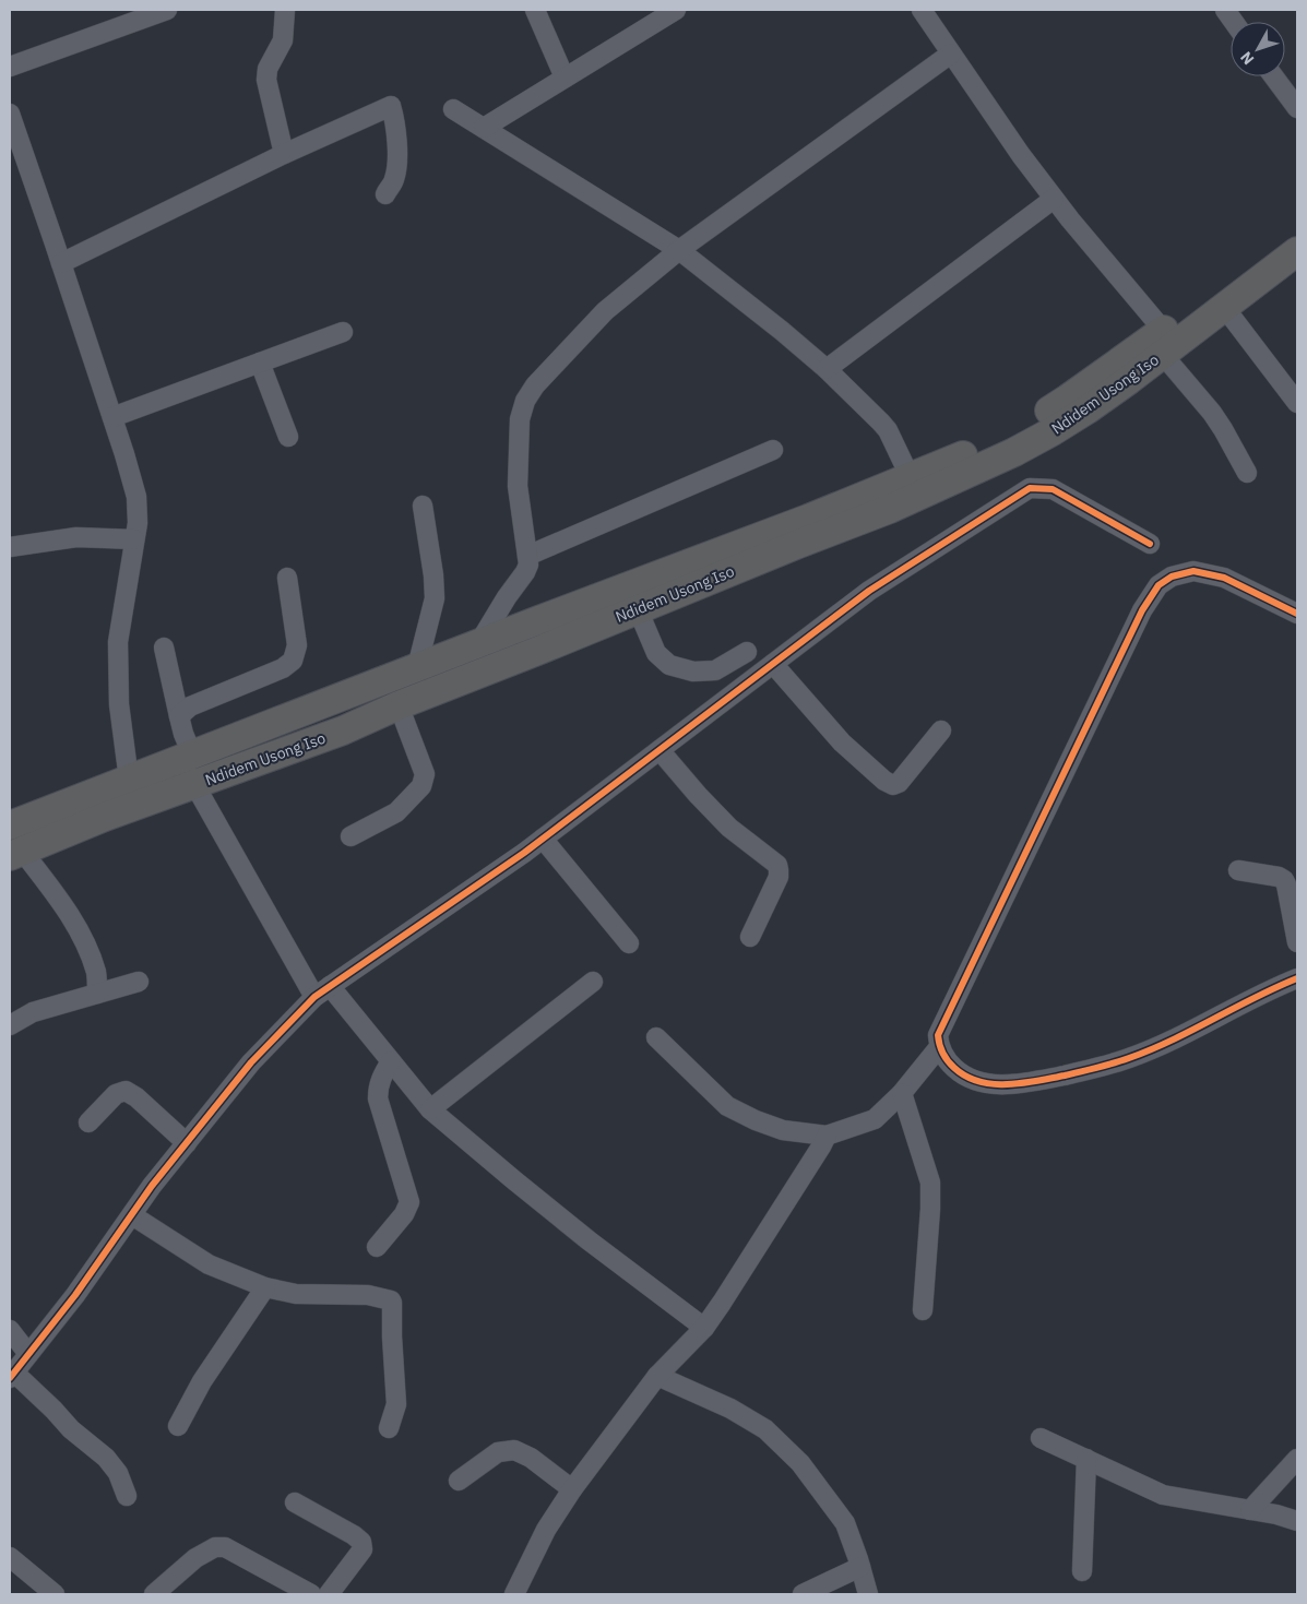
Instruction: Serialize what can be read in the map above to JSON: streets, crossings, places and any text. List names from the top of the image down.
{
  "streets": {
    "highway": ["Ndidem Usong Iso"]
  },
  "north": "bottom left"
}
